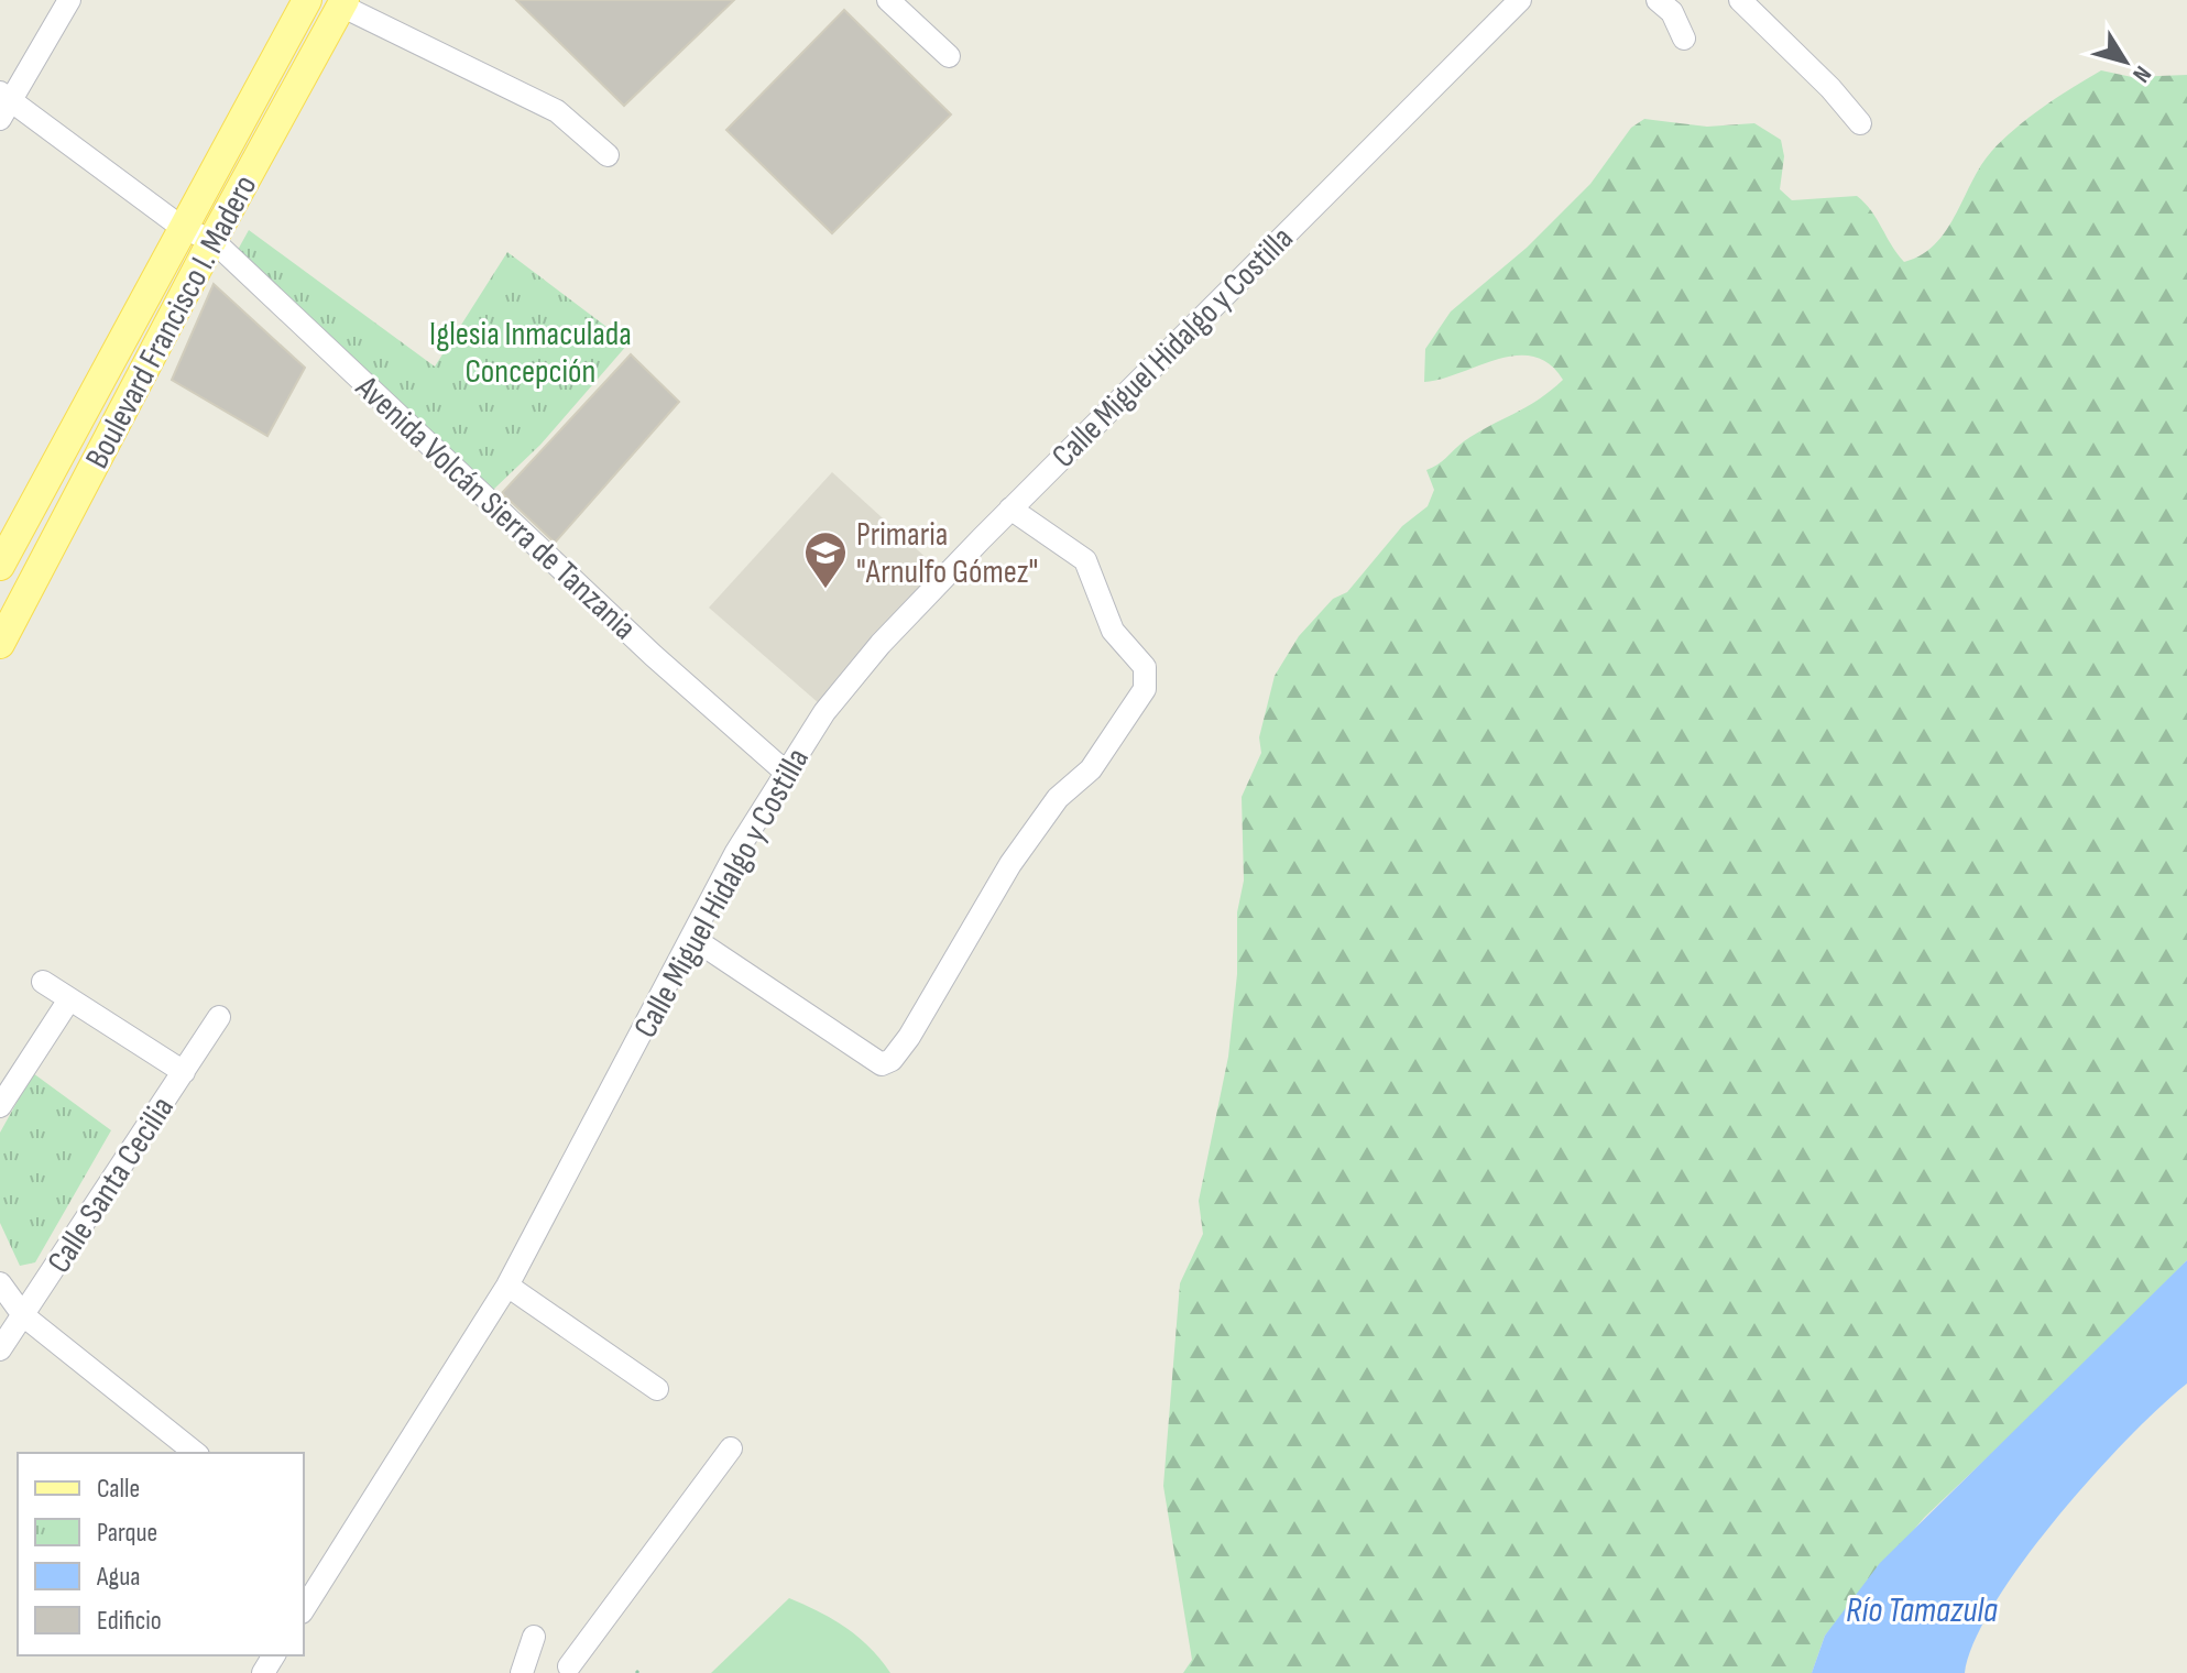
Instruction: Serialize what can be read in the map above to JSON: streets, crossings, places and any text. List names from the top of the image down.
{
  "streets": {
    "main road": ["Boulevard Francisco I. Madero"],
    "street": ["Calle Miguel Hidalgo y Costilla", "Avenida Volcán Sierra de Tanzania", "Calle Santa Cecilia"]
  },
  "crossings": [
    ["Boulevard Francisco I. Madero", "Avenida Volcán Sierra de Tanzania"],
    ["Calle Miguel Hidalgo y Costilla", "Avenida Volcán Sierra de Tanzania"]
  ],
  "water": ["Río Tamazula"],
  "parks": ["Iglesia Inmaculada Concepción"],
  "places": {
    "school or university": ["Primaria \"Arnulfo Gómez\""]
  },
  "legend": [
    "Calle",
    "Parque",
    "Agua",
    "Edificio"
  ],
  "north": "bottom right"
}
